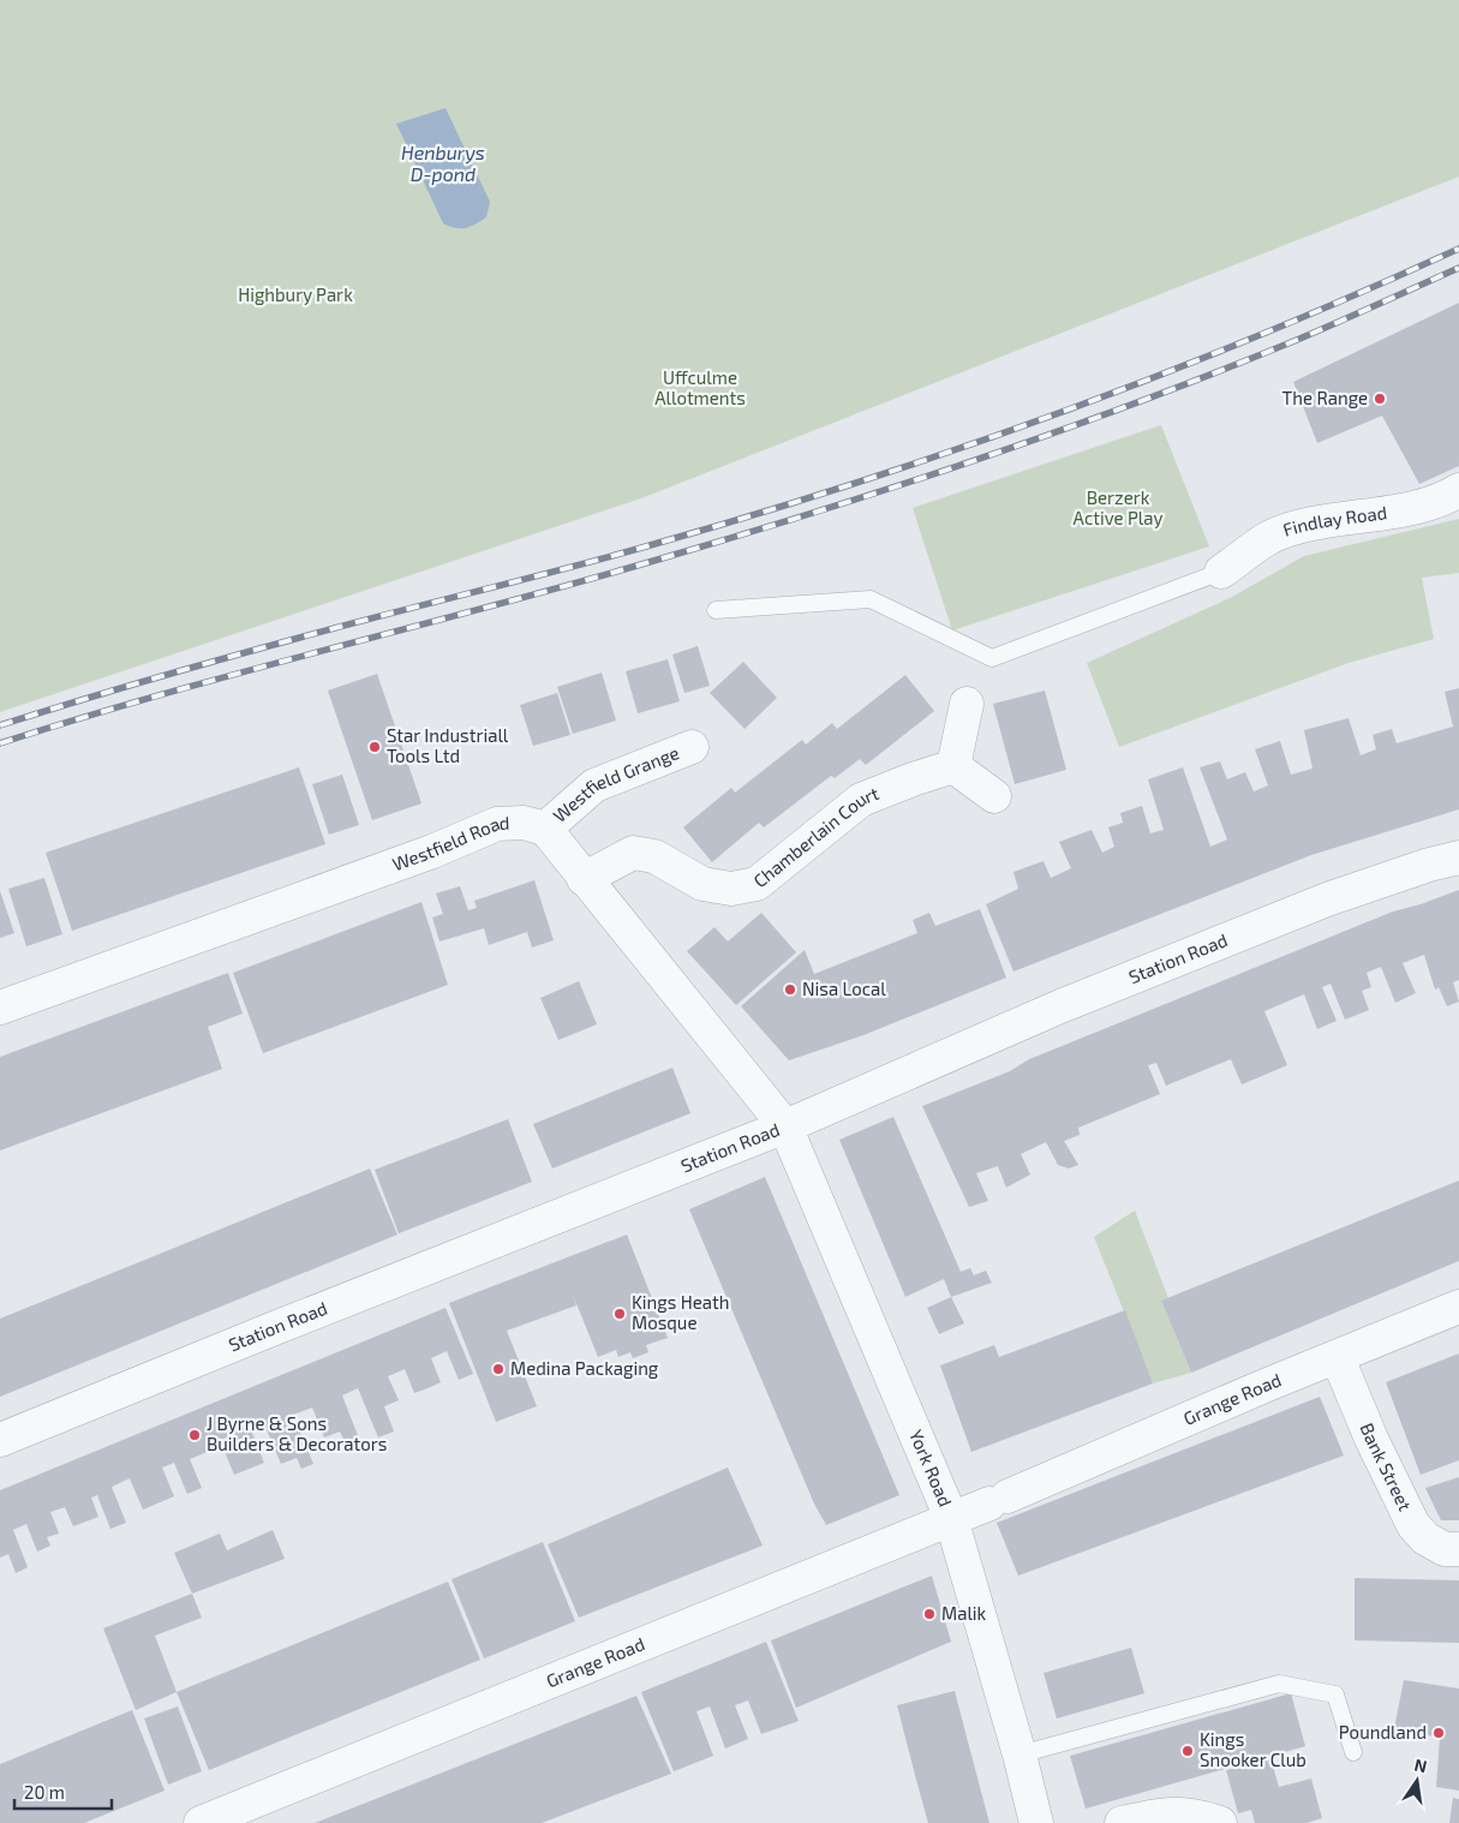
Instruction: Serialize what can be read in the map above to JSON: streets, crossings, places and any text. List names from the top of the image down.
{
  "streets": {
    "street": [
      "Findlay Road",
      "Westfield Grange",
      "Chamberlain Court",
      "Westfield Road",
      "Station Road",
      "Grange Road",
      "Bank Street",
      "York Road"
    ]
  },
  "crossings": [
    ["Westfield Grange", "Westfield Road"],
    ["Station Road", "York Road"],
    ["Grange Road", "Bank Street"],
    ["Grange Road", "York Road"]
  ],
  "water": ["Henburys D-pond"],
  "parks": ["Highbury Park", "Uffculme Allotments", "Berzerk Active Play"],
  "places": [
    "The Range",
    "Star Industriall Tools Ltd",
    "Nisa Local",
    "Kings Heath Mosque",
    "Medina Packaging",
    "J Byrne & Sons Builders & Decorators",
    "Malik",
    "Poundland",
    "Kings Snooker Club"
  ],
  "scale_bar": "20 m",
  "north": "top"
}
